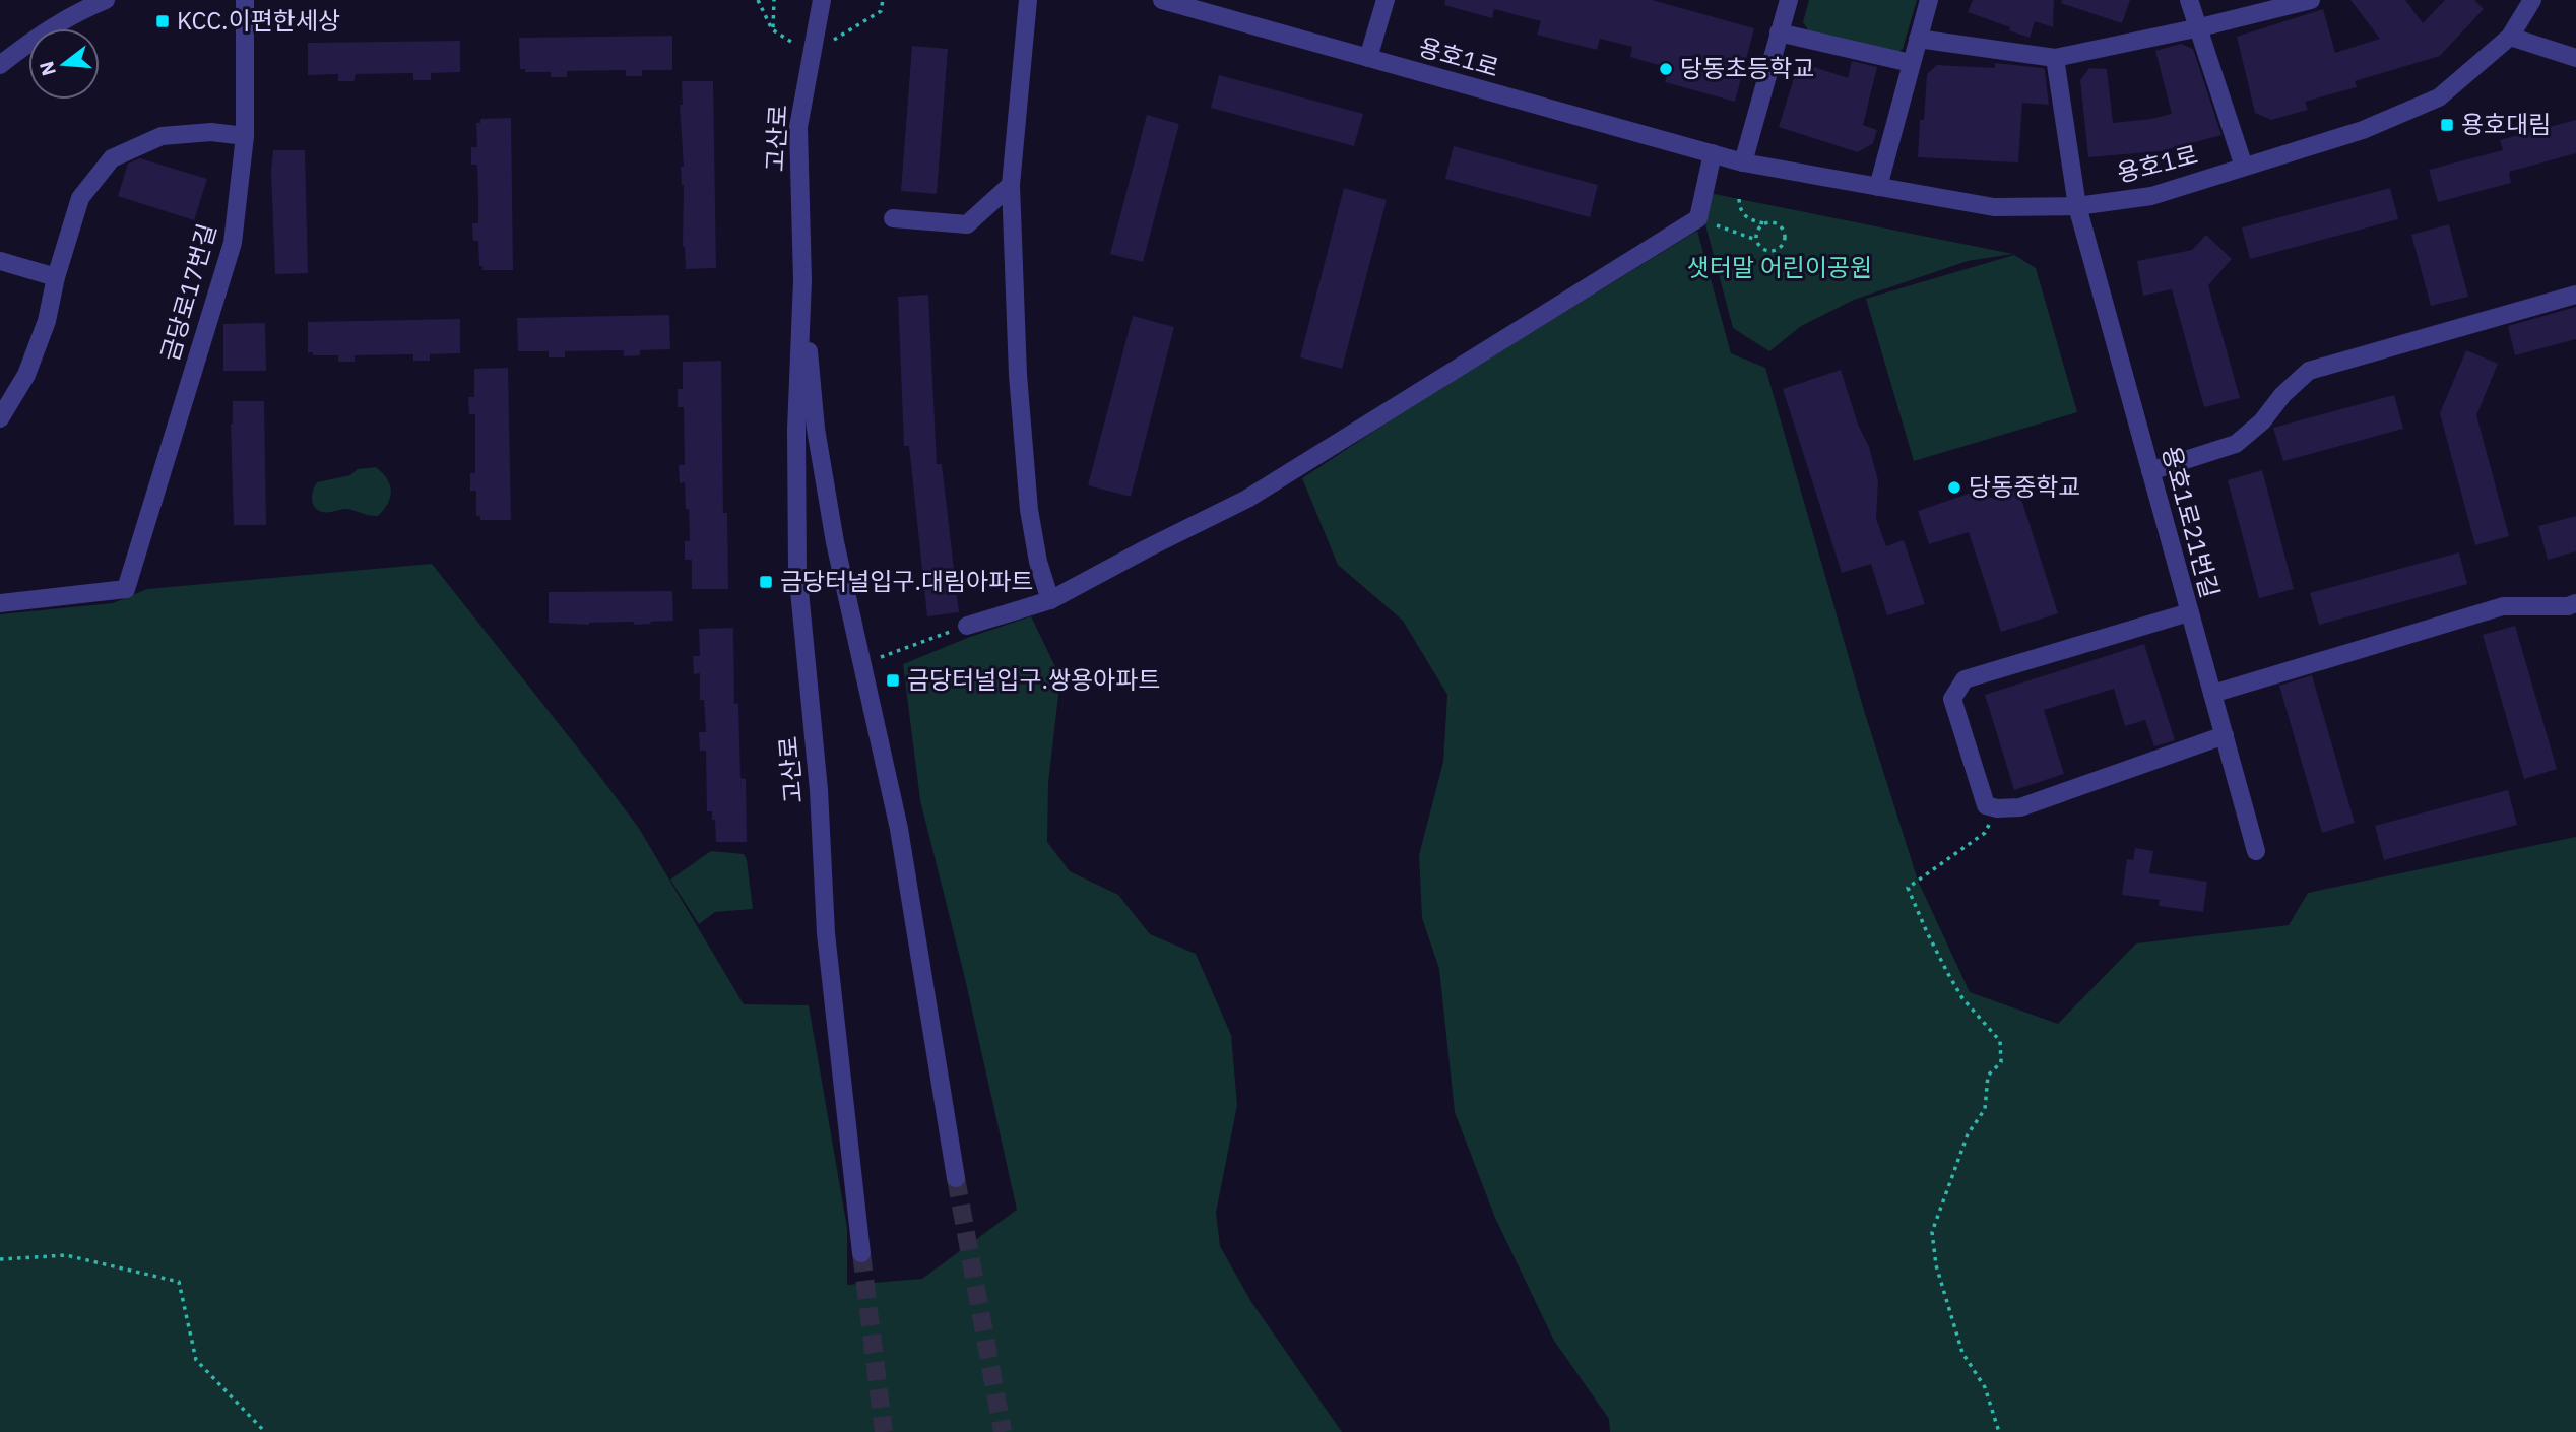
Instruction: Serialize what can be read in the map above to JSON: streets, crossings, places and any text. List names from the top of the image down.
{
  "streets": {
    "street": [
      "용호1로",
      "고산로",
      "금당로17번길",
      "용호1로21번길"
    ]
  },
  "crossings": [
    ["용호1로", "용호1로21번길"]
  ],
  "parks": ["샛터말 어린이공원"],
  "places": {
    "transit": [
      "KCC.이편한세상",
      "용호대림",
      "금당터널입구.대림아파트",
      "금당터널입구.쌍용아파트"
    ],
    "other": ["당동초등학교", "당동중학교"]
  },
  "north": "left"
}
